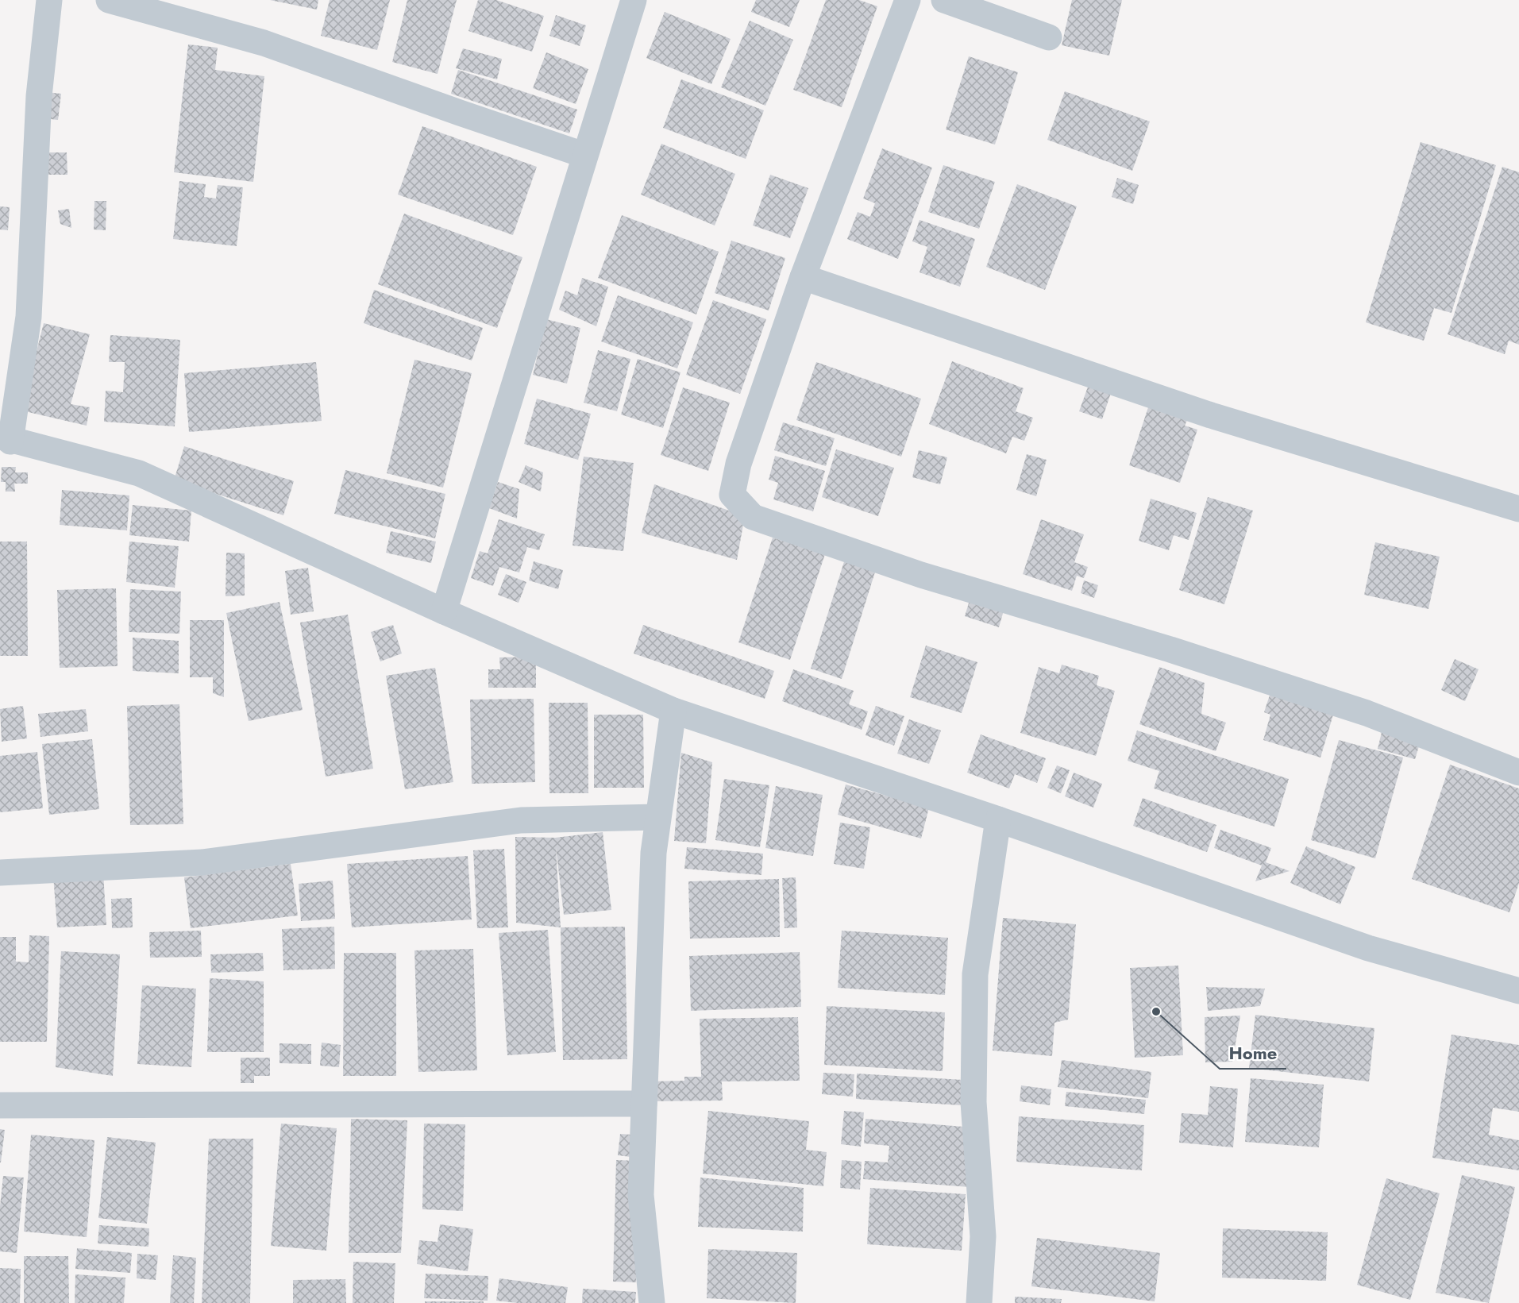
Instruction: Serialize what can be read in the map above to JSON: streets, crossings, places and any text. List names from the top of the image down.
{
  "places": ["Home"]
}
